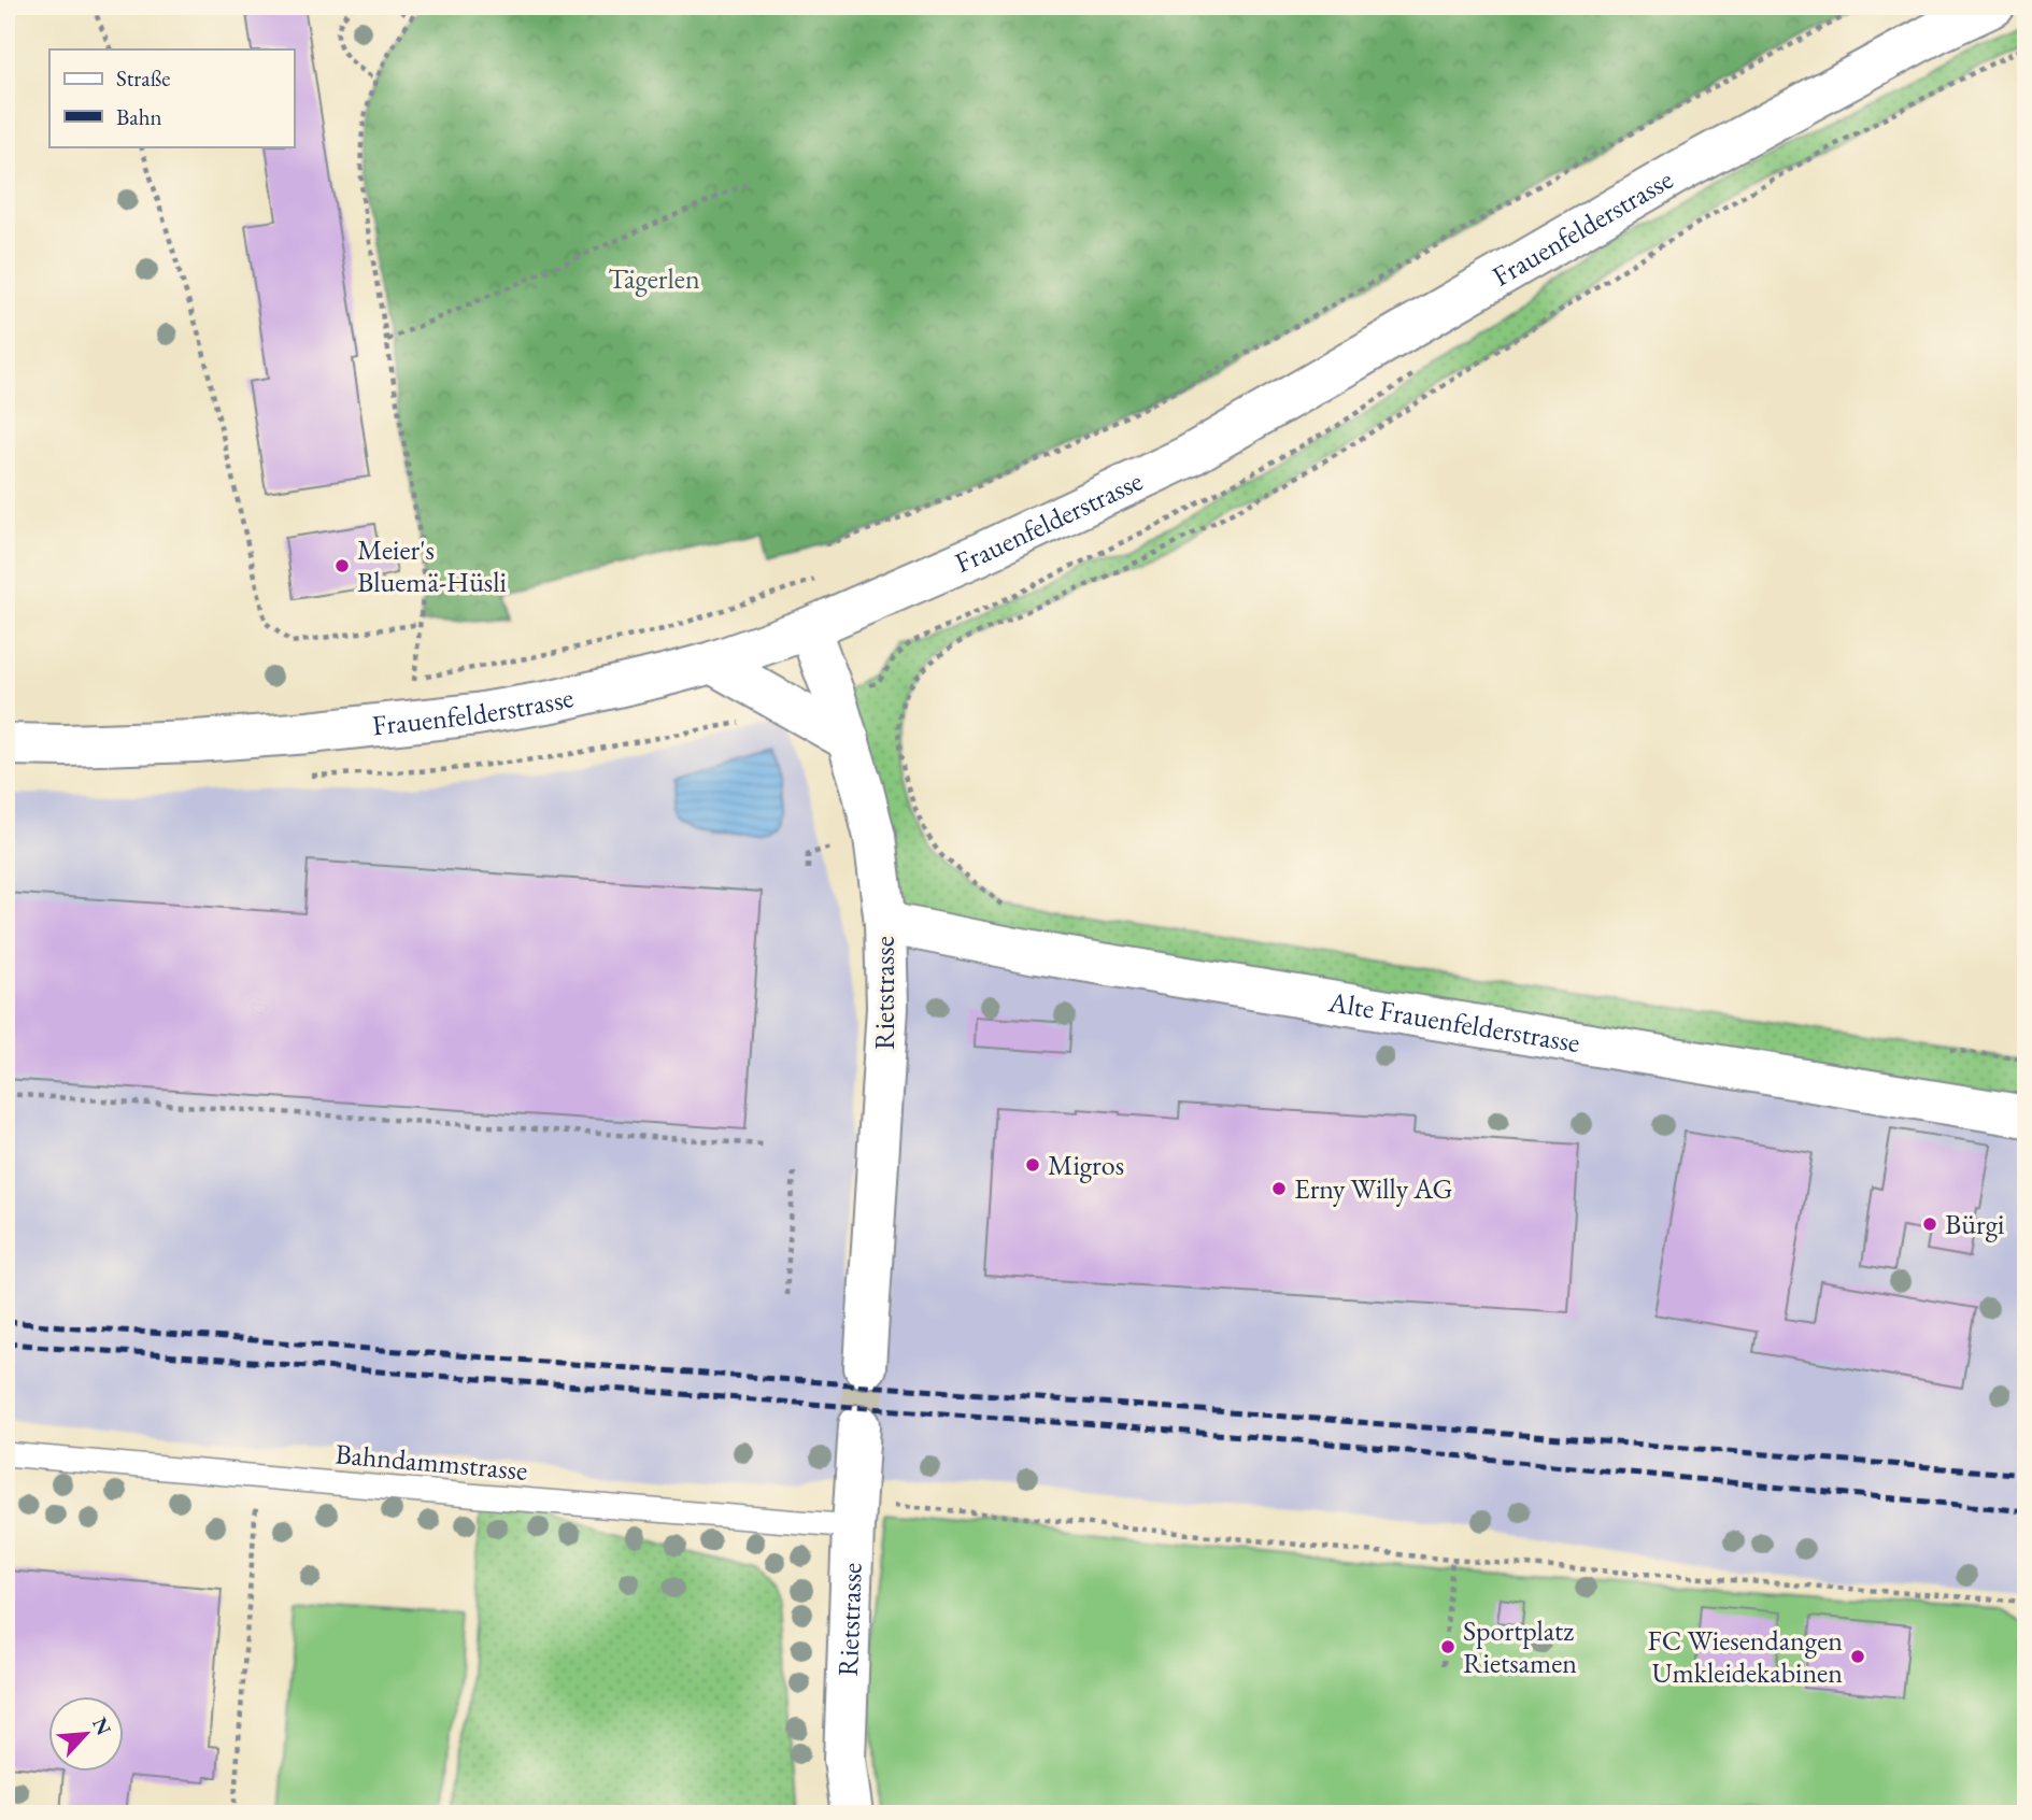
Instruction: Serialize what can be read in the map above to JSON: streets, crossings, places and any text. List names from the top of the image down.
{
  "streets": {
    "main road": ["Frauenfelderstrasse", "Rietstrasse", "Alte Frauenfelderstrasse"],
    "lane": ["Bahndammstrasse"]
  },
  "crossings": [
    ["Frauenfelderstrasse", "Rietstrasse"],
    ["Rietstrasse", "Alte Frauenfelderstrasse"],
    ["Rietstrasse", "Bahndammstrasse"]
  ],
  "parks": ["Tägerlen"],
  "places": [
    "Meier's Bluemä-Hüsli",
    "Migros",
    "Erny Willy AG",
    "Bürgi",
    "Sportplatz Rietsamen",
    "FC Wiesendangen Umkleidekabinen"
  ],
  "legend": ["Straße", "Bahn"],
  "north": "top right"
}
